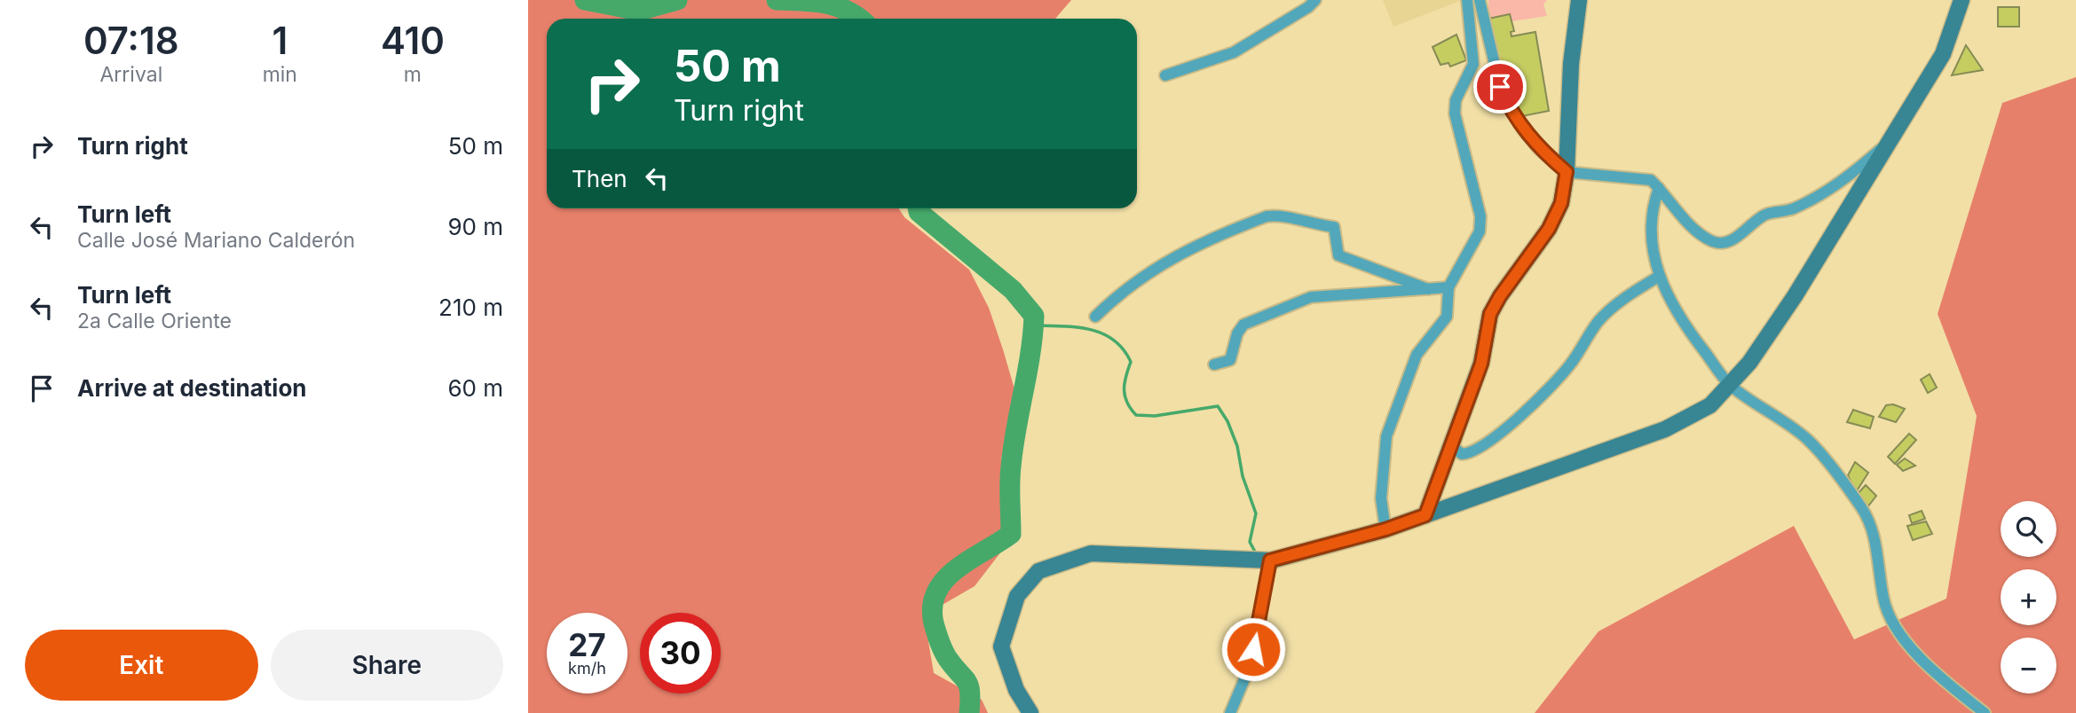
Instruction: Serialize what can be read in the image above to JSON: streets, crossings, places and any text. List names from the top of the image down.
{
  "page": {
    "eta": [
      "07:18",
      "Arrival",
      "1",
      "min",
      "410",
      "m"
    ],
    "turn": ["50 m", "Turn right"],
    "list": [
      {
        "name": "Turn right",
        "value": "50 m"
      },
      {
        "name": "Turn left",
        "note": "Calle José Mariano Calderón",
        "value": "90 m"
      },
      {
        "name": "Turn left",
        "note": "2a Calle Oriente",
        "value": "210 m"
      },
      {
        "name": "Arrive at destination",
        "value": "60 m"
      }
    ],
    "then": "Then",
    "map_buttons": ["+", "−"],
    "speed": "27 km/h",
    "limit": "30",
    "buttons": ["Exit", "Share"]
  }
}
